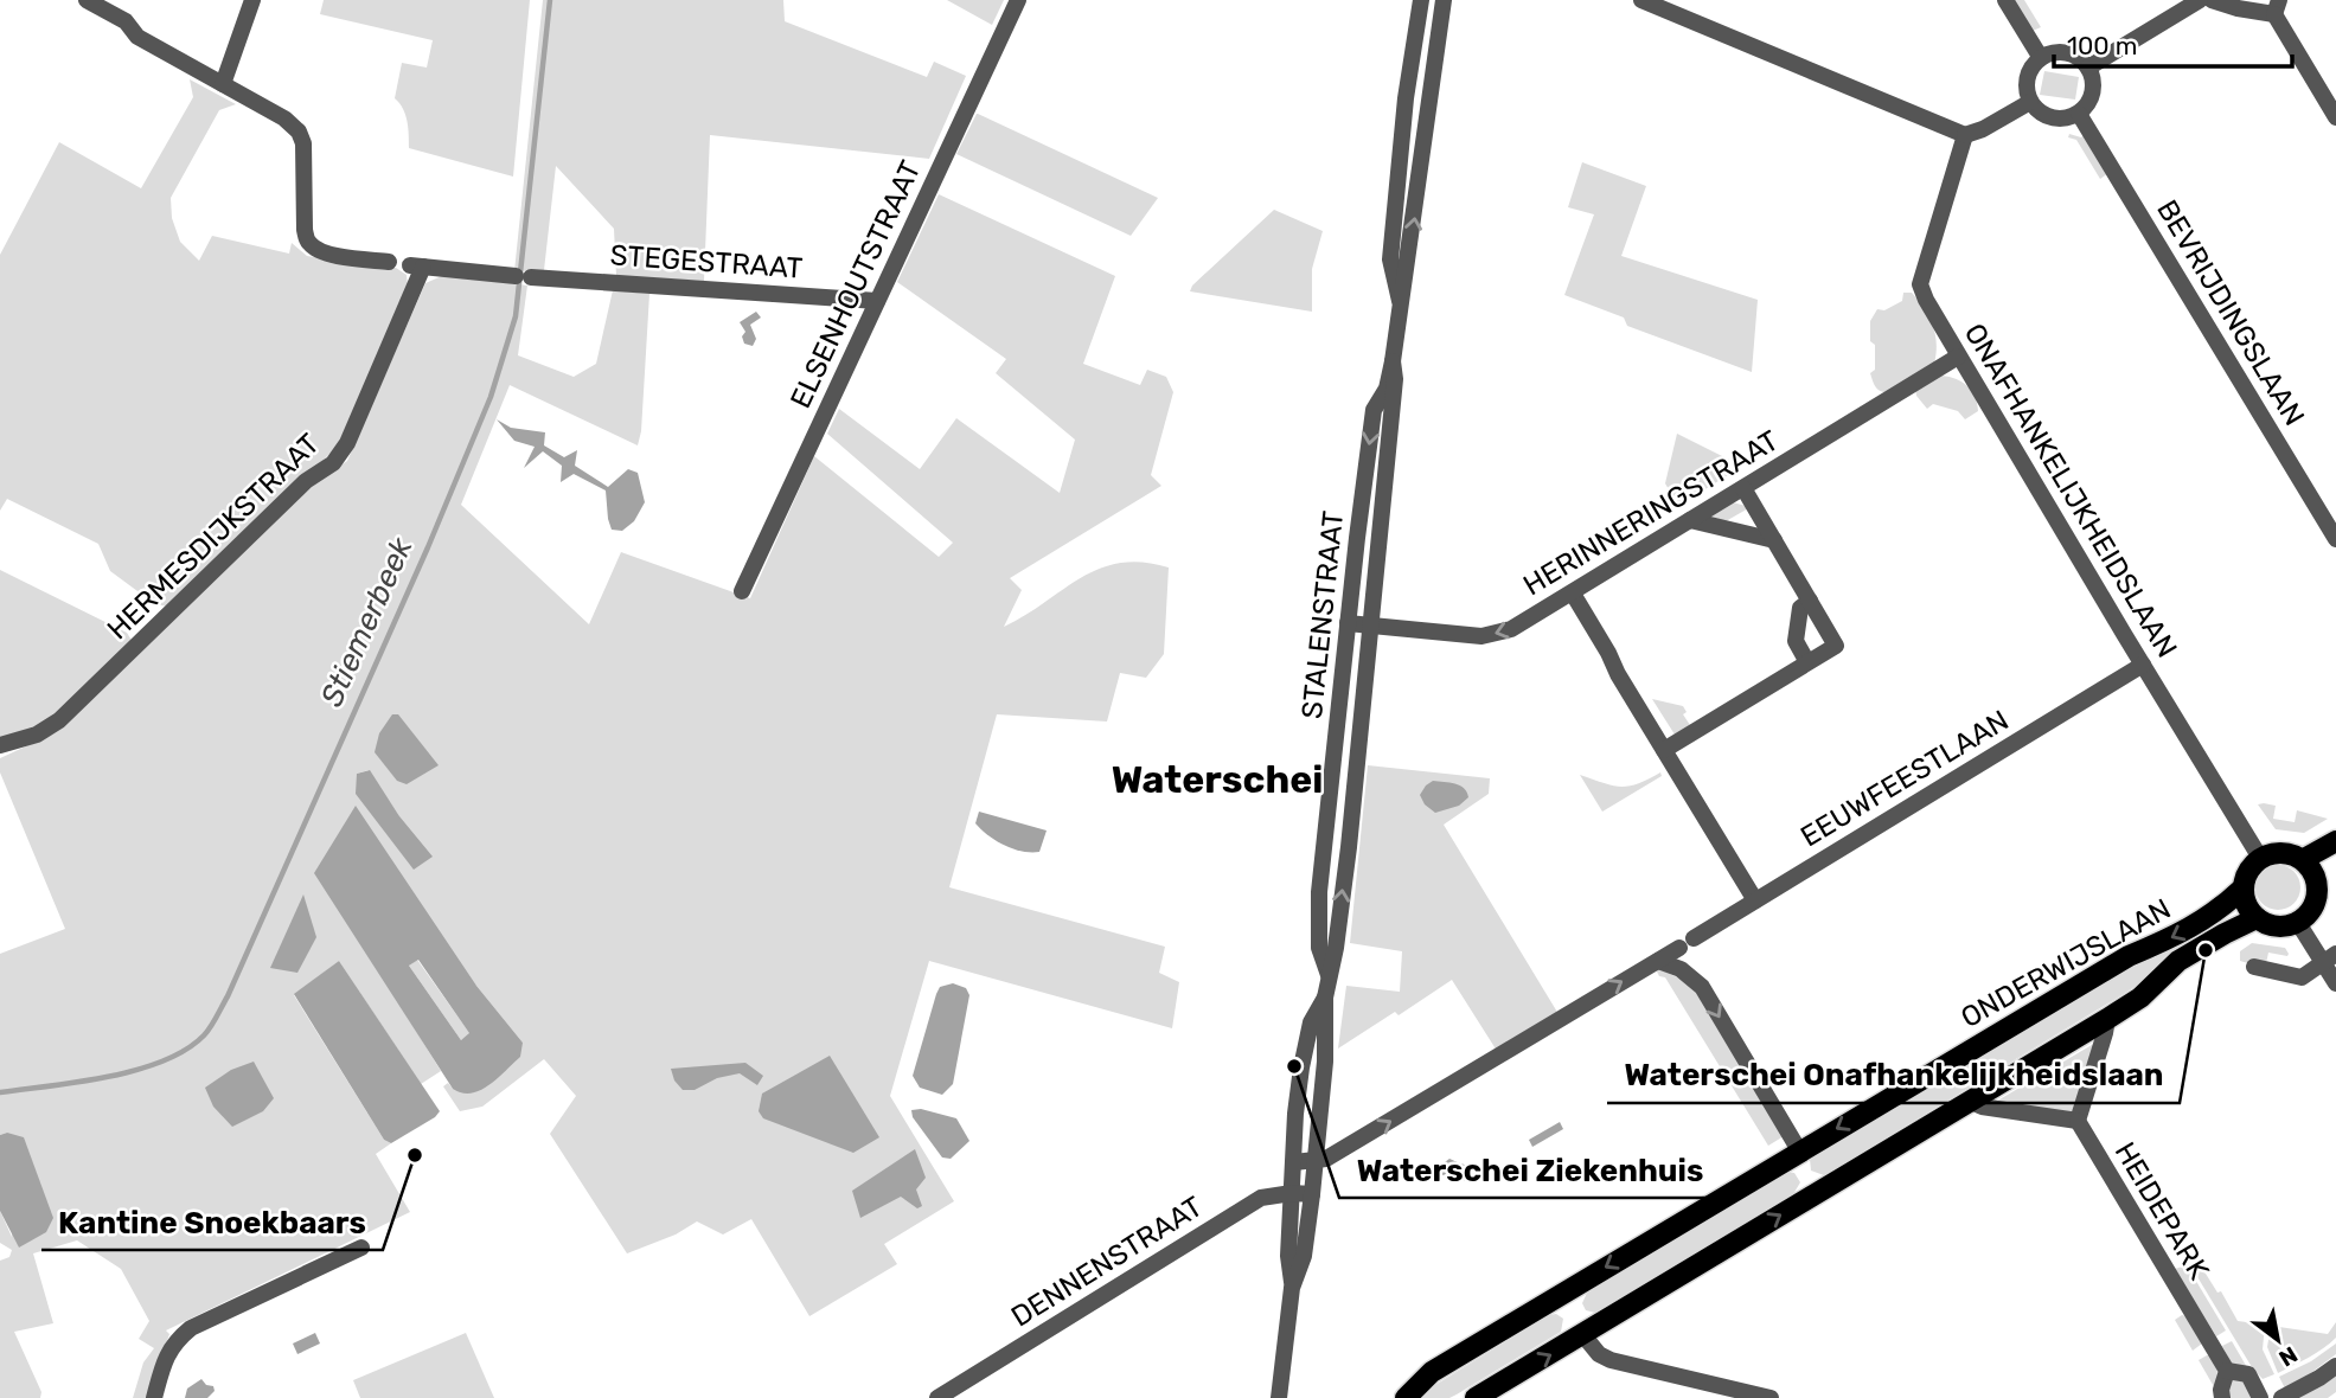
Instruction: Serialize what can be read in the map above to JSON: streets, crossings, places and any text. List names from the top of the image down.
{
  "streets": {
    "main road": ["ONDERWIJSLAAN"],
    "street": [
      "STEGESTRAAT",
      "ELSENHOUTSTRAAT",
      "BEVRIJDINGSLAAN",
      "ONAFHANKELIJKHEIDSLAAN",
      "HERINNERINGSTRAAT",
      "HERMESDIJKSTRAAT",
      "STALENSTRAAT",
      "EEUWFEESTLAAN",
      "HEIDEPARK",
      "DENNENSTRAAT"
    ]
  },
  "crossings": [
    ["STEGESTRAAT", "ELSENHOUTSTRAAT"],
    ["STEGESTRAAT", "HERMESDIJKSTRAAT"],
    ["ONAFHANKELIJKHEIDSLAAN", "HERINNERINGSTRAAT"],
    ["ONAFHANKELIJKHEIDSLAAN", "EEUWFEESTLAAN"],
    ["ONAFHANKELIJKHEIDSLAAN", "ONDERWIJSLAAN"],
    ["HERINNERINGSTRAAT", "STALENSTRAAT"],
    ["STALENSTRAAT", "EEUWFEESTLAAN"],
    ["STALENSTRAAT", "DENNENSTRAAT"]
  ],
  "one_way": ["EEUWFEESTLAAN"],
  "districts": ["Waterschei"],
  "water": ["Stiemerbeek"],
  "places": ["Waterschei Onafhankelijkheidslaan", "Waterschei Ziekenhuis", "Kantine Snoekbaars"],
  "scale_bar": "100 m",
  "north": "bottom right"
}
